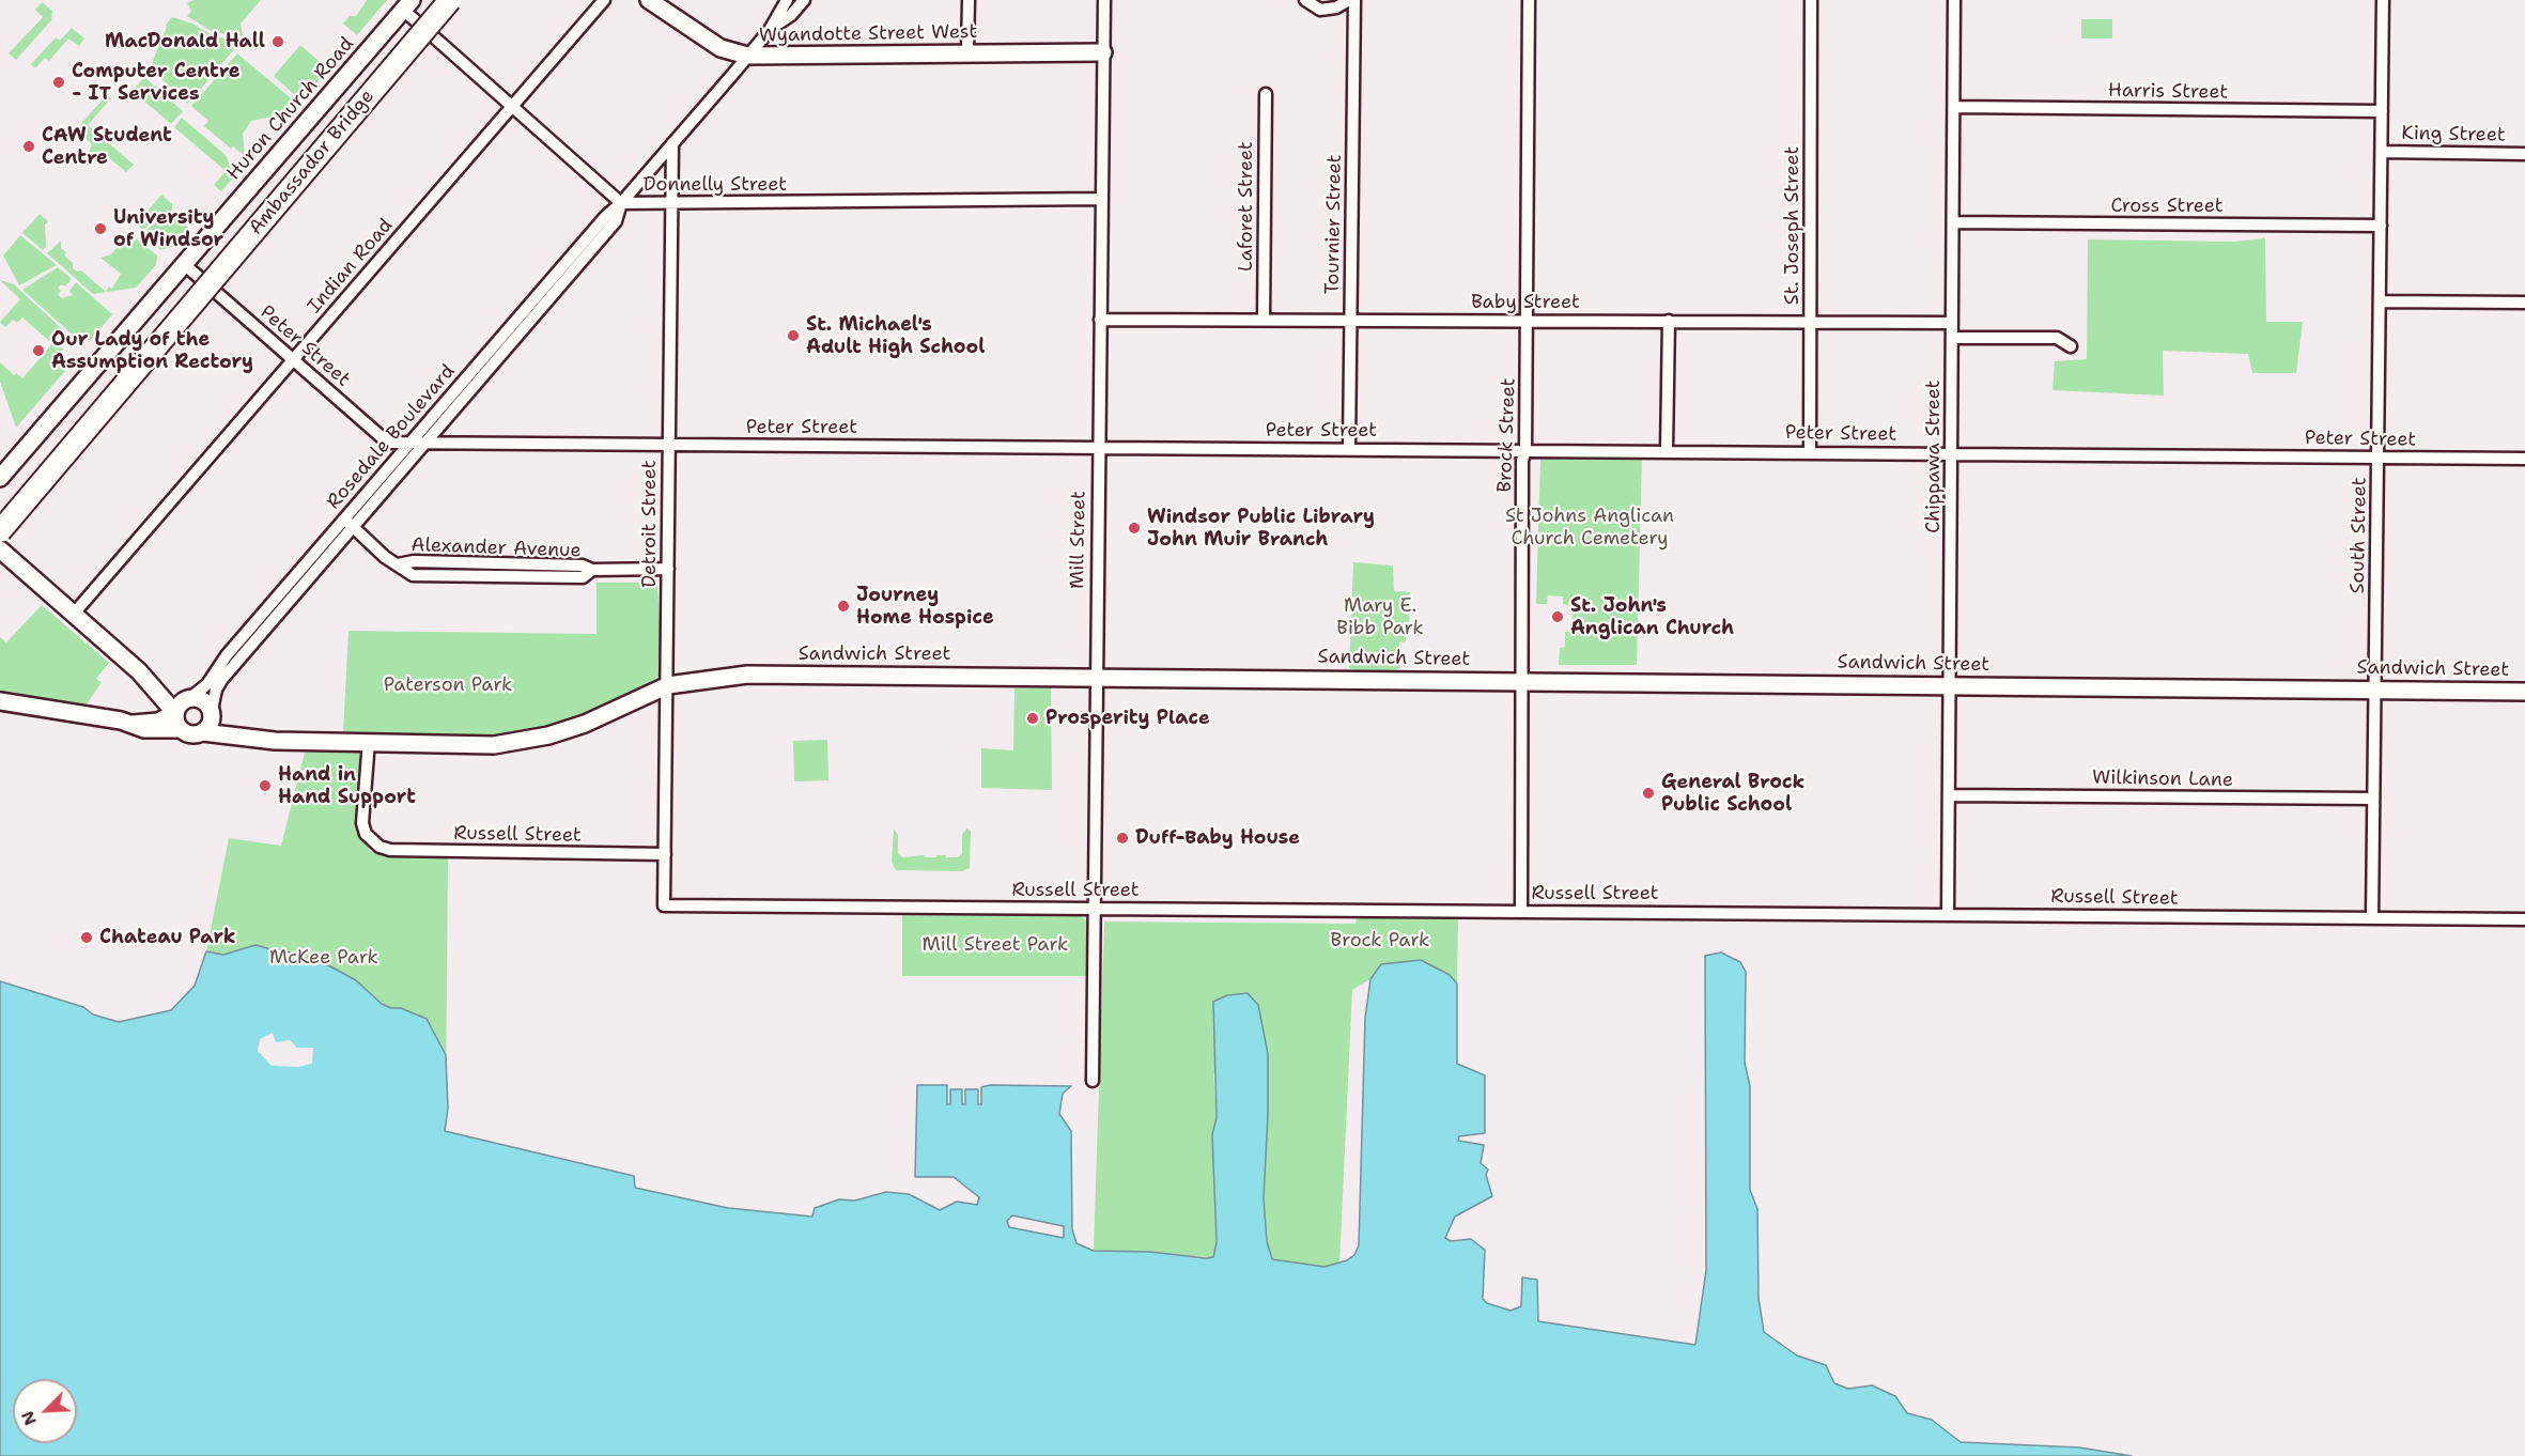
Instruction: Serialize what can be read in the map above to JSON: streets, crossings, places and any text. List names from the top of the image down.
{
  "streets": {
    "highway": ["Ambassador Bridge"],
    "main road": ["Wyandotte Street West", "Huron Church Road", "Sandwich Street"],
    "street": [
      "Harris Street",
      "King Street",
      "Donnelly Street",
      "Laforet Street",
      "Cross Street",
      "Tournier Street",
      "St. Joseph Street",
      "Indian Road",
      "Baby Street",
      "Peter Street",
      "Brock Street",
      "Rosedale Boulevard",
      "Chippawa Street",
      "Detroit Street",
      "South Street",
      "Mill Street",
      "Alexander Avenue",
      "Wilkinson Lane",
      "Russell Street"
    ]
  },
  "crossings": [
    ["Wyandotte Street West", "Rosedale Boulevard"],
    ["Wyandotte Street West", "Mill Street"],
    ["Harris Street", "Chippawa Street"],
    ["Harris Street", "South Street"],
    ["Huron Church Road", "Donnelly Street"],
    ["Huron Church Road", "Peter Street"],
    ["King Street", "South Street"],
    ["Donnelly Street", "Indian Road"],
    ["Donnelly Street", "Rosedale Boulevard"],
    ["Donnelly Street", "Detroit Street"],
    ["Donnelly Street", "Mill Street"],
    ["Laforet Street", "Baby Street"],
    ["Cross Street", "Chippawa Street"],
    ["Cross Street", "South Street"],
    ["Tournier Street", "Baby Street"],
    ["Tournier Street", "Peter Street"],
    ["St. Joseph Street", "Baby Street"],
    ["St. Joseph Street", "Peter Street"],
    ["Indian Road", "Peter Street"],
    ["Baby Street", "Brock Street"],
    ["Baby Street", "Chippawa Street"],
    ["Baby Street", "Mill Street"],
    ["Peter Street", "Brock Street"],
    ["Peter Street", "Rosedale Boulevard"],
    ["Peter Street", "Chippawa Street"],
    ["Peter Street", "Detroit Street"],
    ["Peter Street", "South Street"],
    ["Peter Street", "Mill Street"],
    ["Brock Street", "Sandwich Street"],
    ["Brock Street", "Russell Street"],
    ["Rosedale Boulevard", "Detroit Street"],
    ["Rosedale Boulevard", "Alexander Avenue"],
    ["Chippawa Street", "Sandwich Street"],
    ["Chippawa Street", "Wilkinson Lane"],
    ["Chippawa Street", "Russell Street"],
    ["Detroit Street", "Alexander Avenue"],
    ["Detroit Street", "Sandwich Street"],
    ["Detroit Street", "Russell Street"],
    ["South Street", "Sandwich Street"],
    ["South Street", "Wilkinson Lane"],
    ["South Street", "Russell Street"],
    ["Mill Street", "Sandwich Street"],
    ["Mill Street", "Russell Street"],
    ["Sandwich Street", "Russell Street"]
  ],
  "parks": [
    "St Johns Anglican Church Cemetery",
    "Mary E. Bibb Park",
    "Paterson Park",
    "Brock Park",
    "Mill Street Park",
    "McKee Park"
  ],
  "places": [
    "MacDonald Hall",
    "Computer Centre - IT Services",
    "CAW Student Centre",
    "University of Windsor",
    "St. Michael's Adult High School",
    "Our Lady of the Assumption Rectory",
    "Windsor Public Library John Muir Branch",
    "Journey Home Hospice",
    "St. John's Anglican Church",
    "Prosperity Place",
    "Hand in Hand Support",
    "General Brock Public School",
    "Duff-Baby House",
    "Chateau Park"
  ],
  "north": "bottom left"
}
